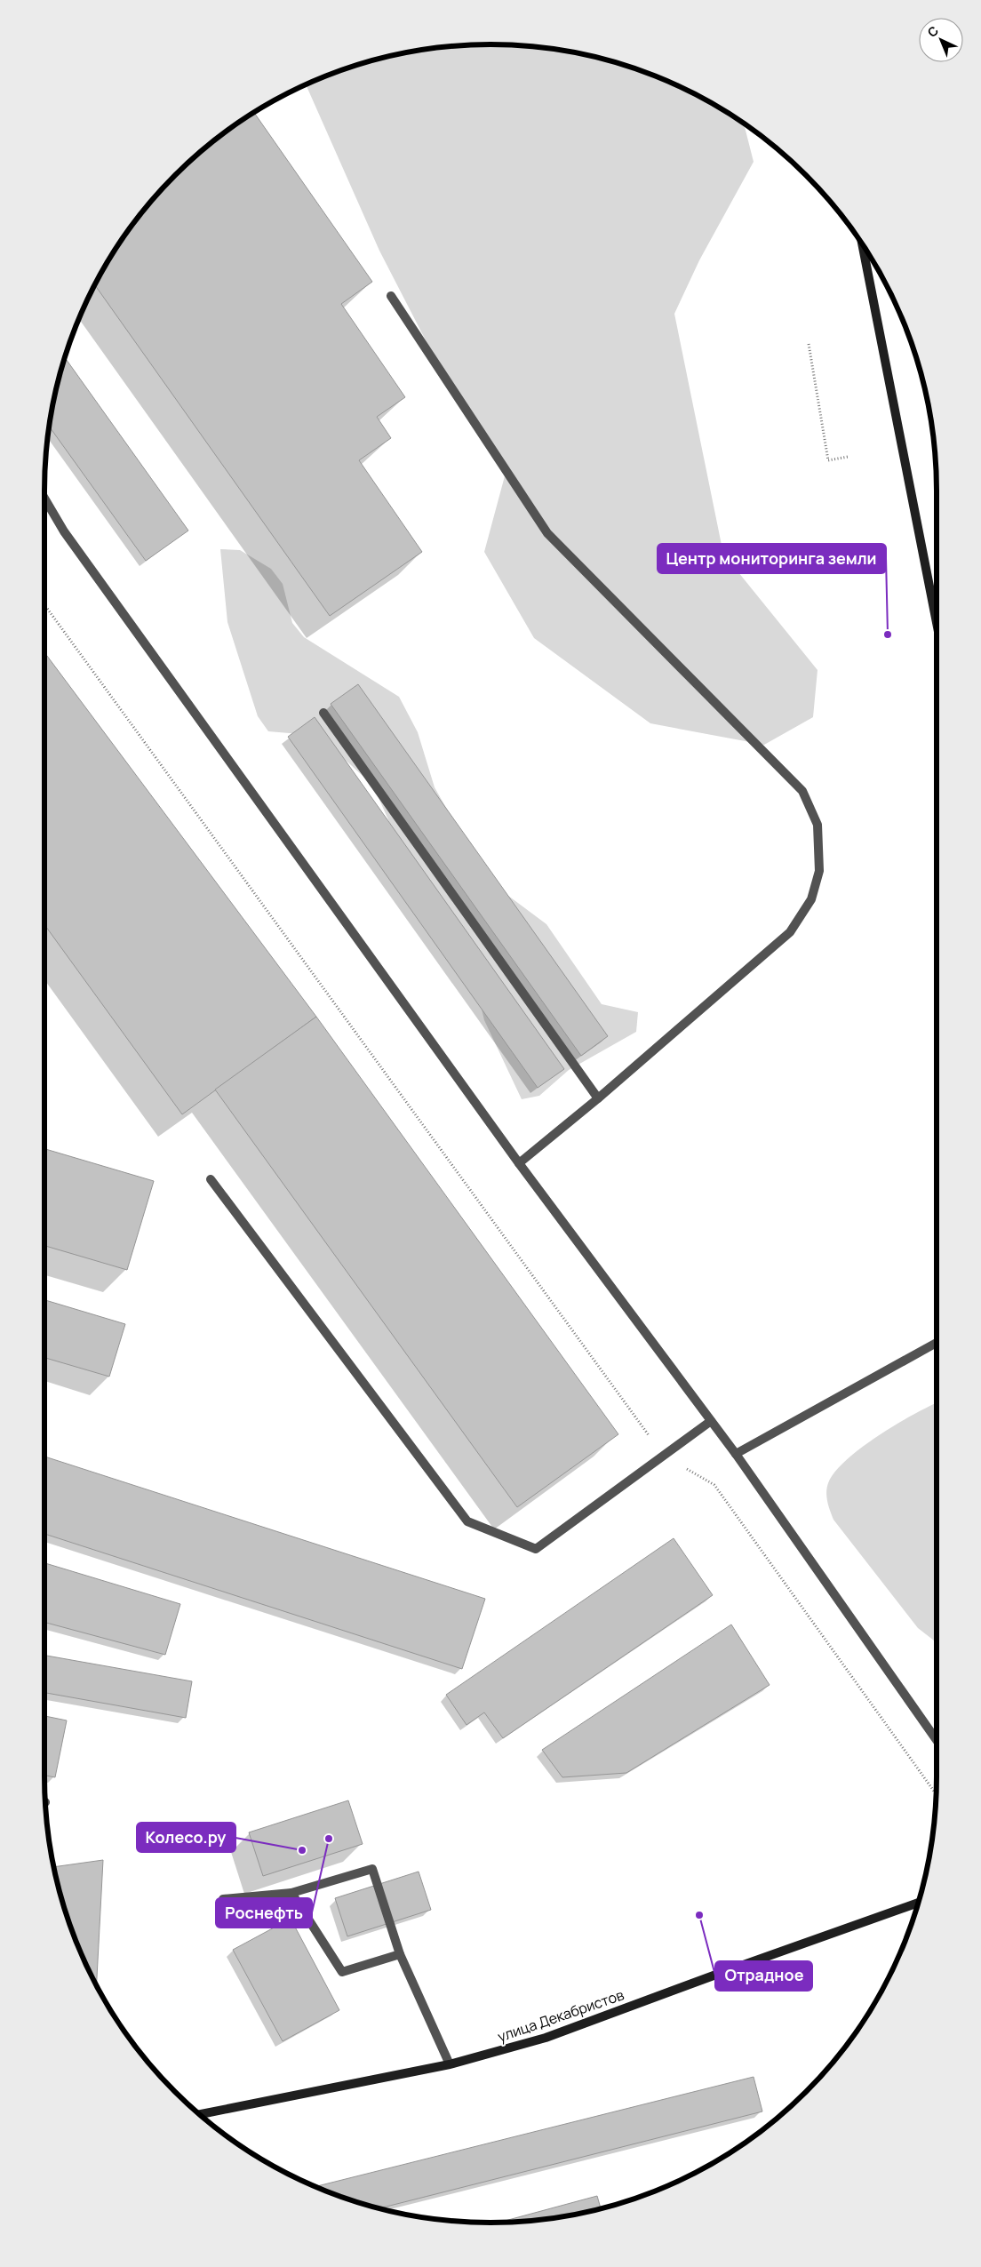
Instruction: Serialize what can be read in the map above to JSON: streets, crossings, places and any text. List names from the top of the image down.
{
  "streets": {
    "main road": ["улица Декабристов"]
  },
  "places": [
    "Центр мониторинга земли",
    "Роснефть",
    "Колесо.ру",
    "Отрадное"
  ],
  "north": "top left"
}
